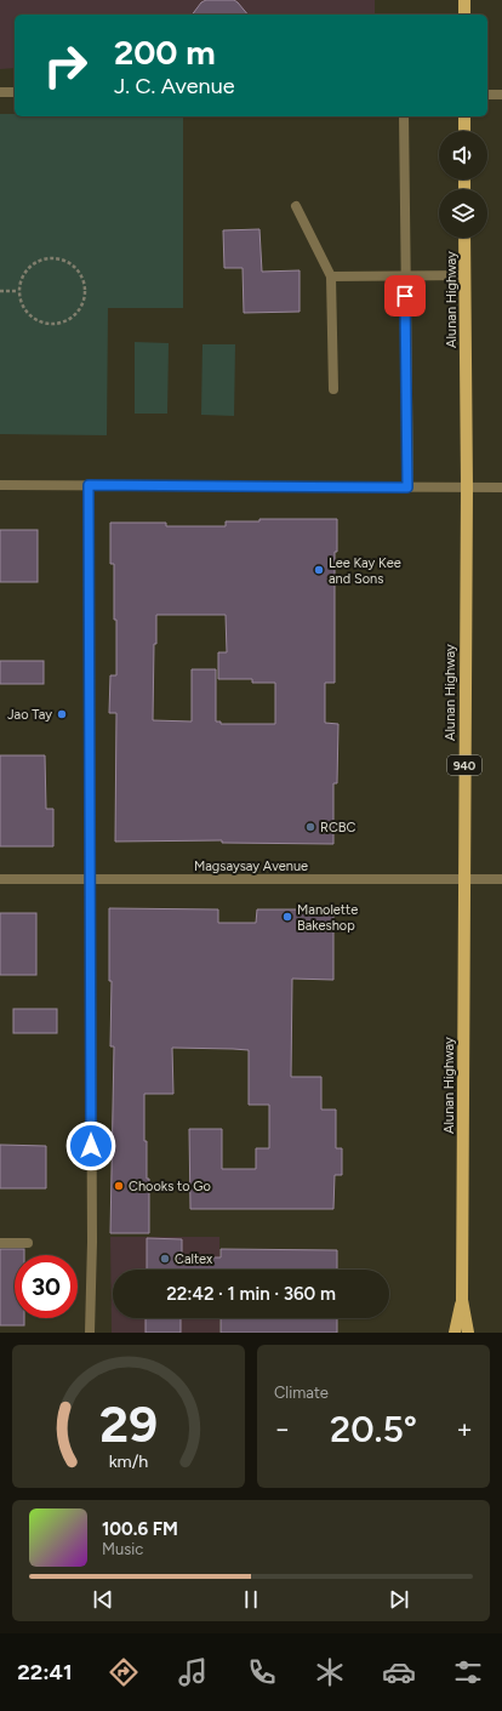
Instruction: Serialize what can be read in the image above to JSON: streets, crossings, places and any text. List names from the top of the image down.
{
  "streets": {
    "main road": ["Alunan Highway", "940"],
    "street": ["Magsaysay Avenue"]
  },
  "crossings": [
    ["Alunan Highway", "Magsaysay Avenue"]
  ],
  "places": [
    "Lee Kay Kee and Sons",
    "Jao Tay",
    "RCBC",
    "Manolette Bakeshop",
    "Chooks to Go",
    "Caltex"
  ],
  "page": {
    "turn": ["200 m", "J. C. Avenue"],
    "limit": "30",
    "trip": "22:42 · 1 min · 360 m",
    "tile": "Climate",
    "heat": ["−", "20.5°", "+"],
    "song": ["100.6 FM", "Music"],
    "tabs": "22:41",
    "gauge": ["29", "km/h"]
  }
}
